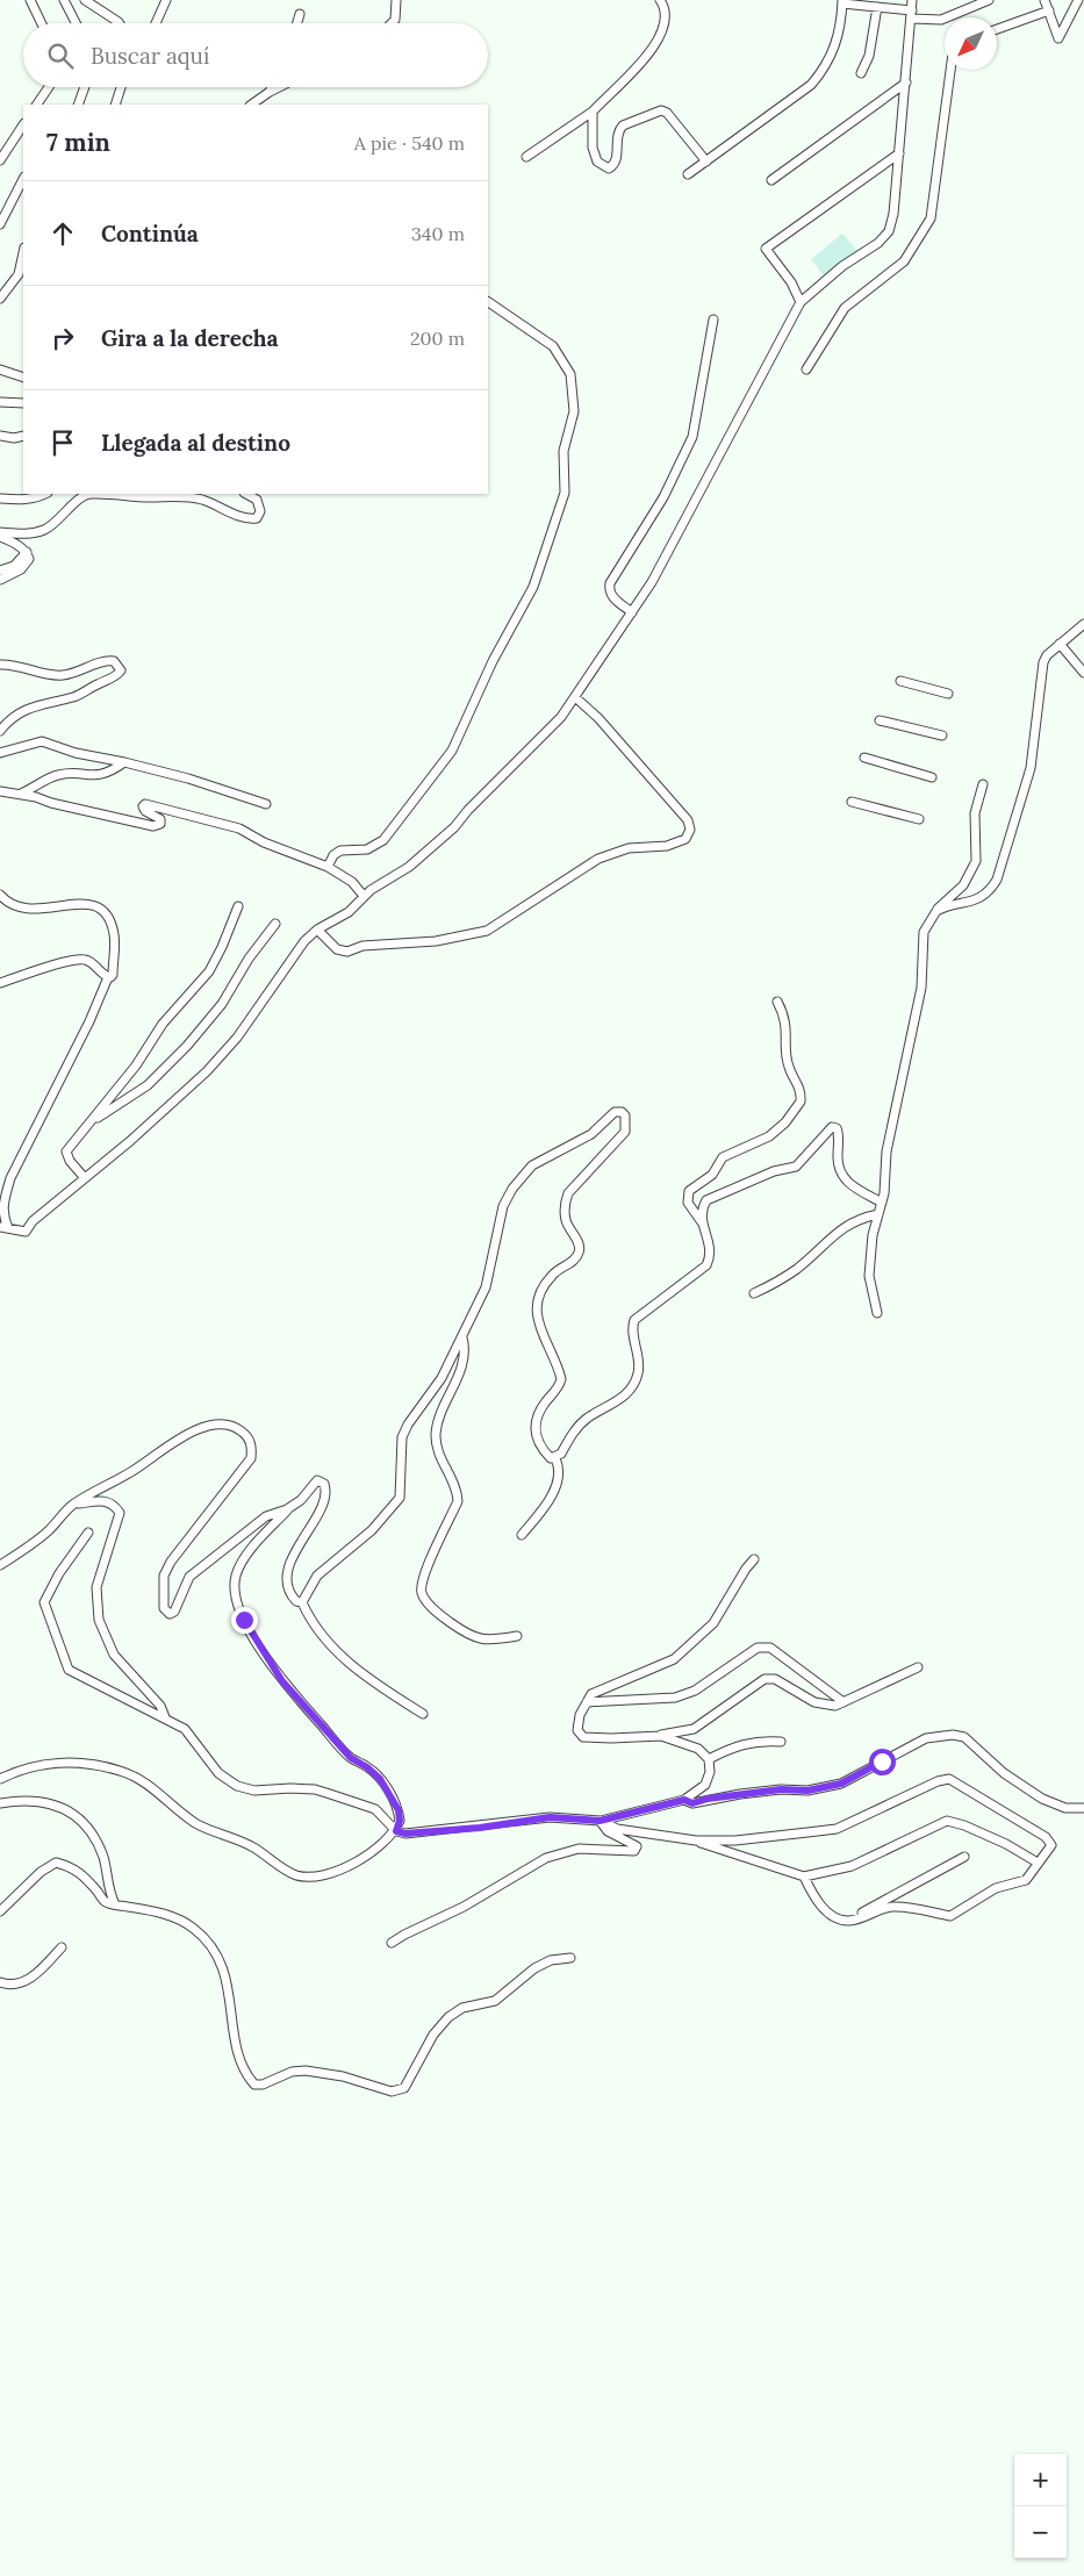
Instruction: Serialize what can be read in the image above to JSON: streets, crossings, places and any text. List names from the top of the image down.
{
  "north": "bottom left",
  "page": {
    "search": "Buscar aquí",
    "heading": ["7 min", "A pie · 540 m"],
    "list": [
      ["Continúa", "340 m"],
      ["Gira a la derecha", "200 m"],
      "Llegada al destino"
    ],
    "map_buttons": ["+", "−"]
  }
}
